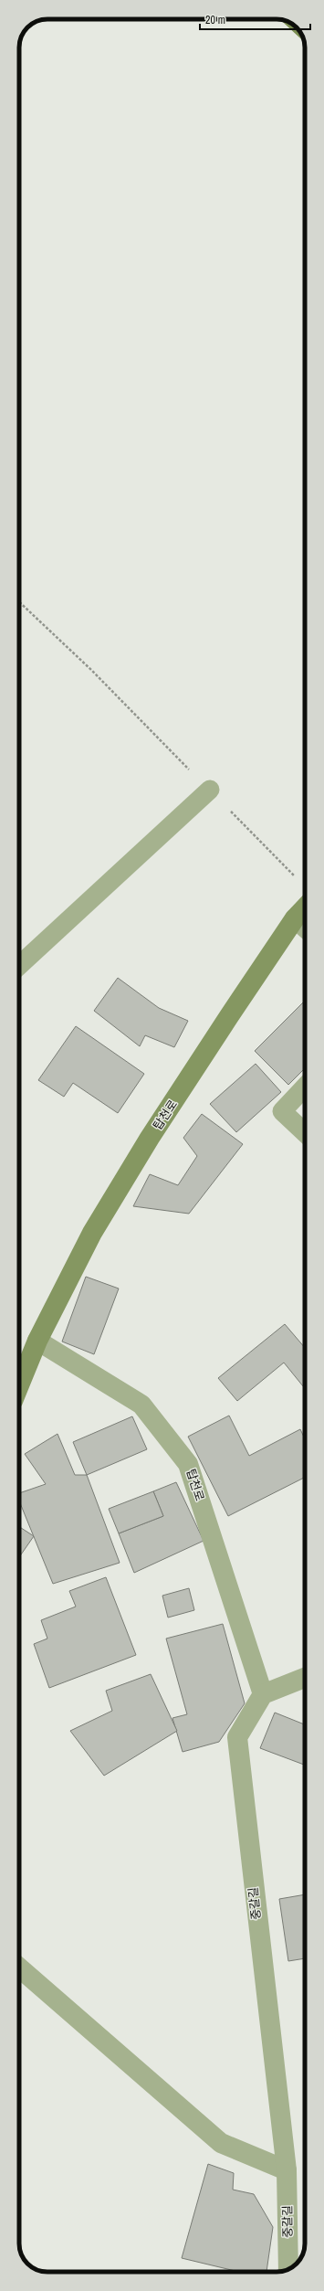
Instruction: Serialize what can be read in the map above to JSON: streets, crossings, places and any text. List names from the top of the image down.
{
  "streets": {
    "main road": ["탑천로"],
    "street": ["중갈길"]
  },
  "crossings": [
    ["탑천로", "중갈길"]
  ],
  "scale_bar": "20 m"
}
